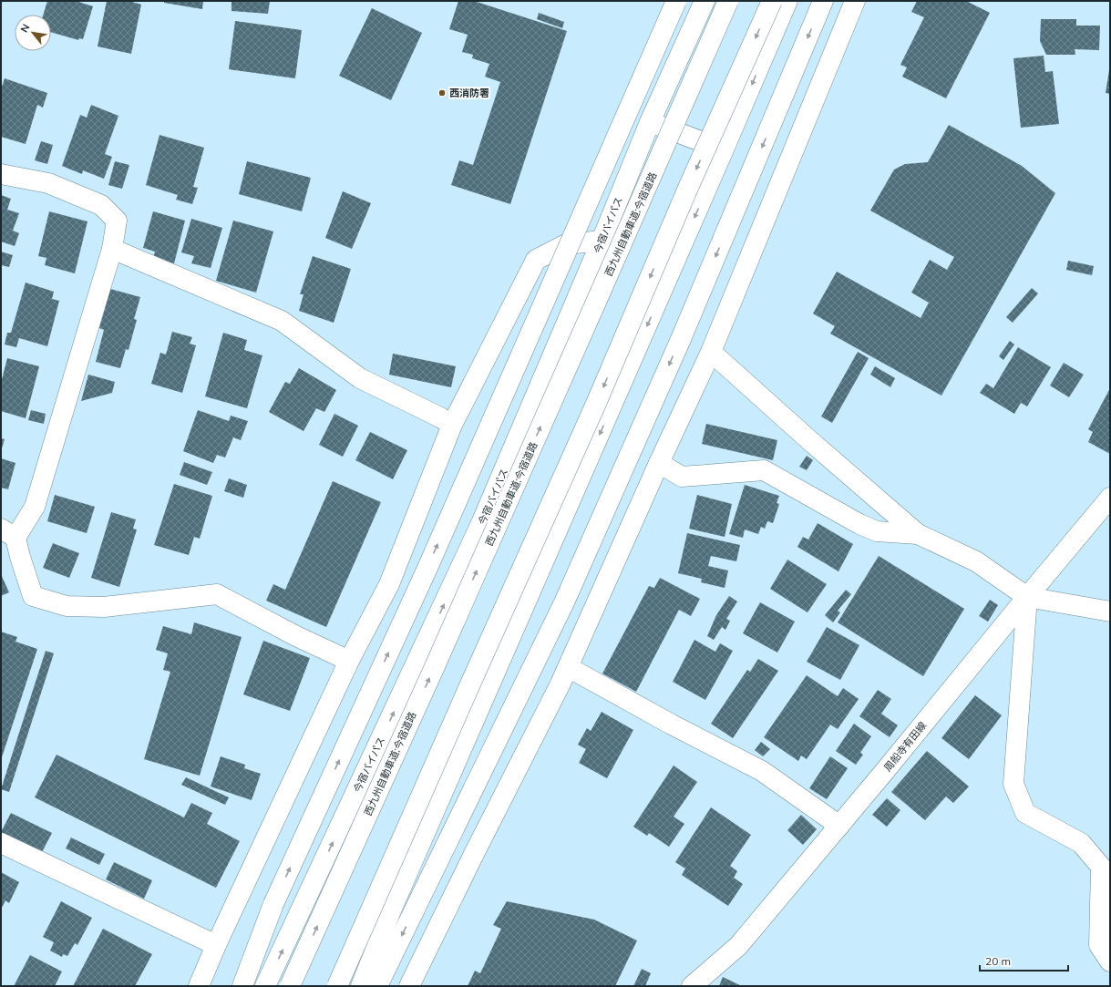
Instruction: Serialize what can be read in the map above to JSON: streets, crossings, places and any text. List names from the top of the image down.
{
  "streets": {
    "main road": ["西九州自動車道;今宿道路", "今宿バイパス", "周船寺有田線"]
  },
  "places": ["西消防署"],
  "scale_bar": "20 m",
  "north": "top left"
}
